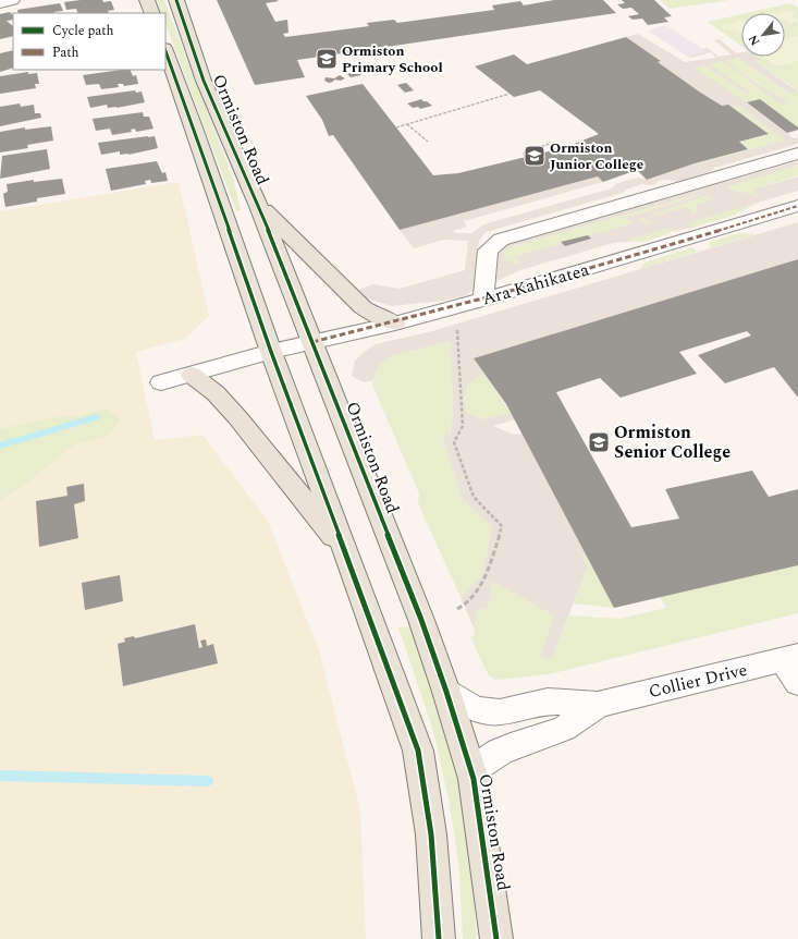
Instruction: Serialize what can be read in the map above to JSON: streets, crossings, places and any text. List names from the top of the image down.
{
  "streets": {
    "main road": ["Ormiston Road"],
    "street": ["Ara Kahikatea", "Collier Drive"]
  },
  "crossings": [
    ["Ormiston Road", "Ara Kahikatea"],
    ["Ormiston Road", "Collier Drive"]
  ],
  "places": {
    "school or university": ["Ormiston Primary School", "Ormiston Junior College", "Ormiston Senior College"]
  },
  "legend": ["Cycle path", "Path"],
  "north": "bottom left"
}
